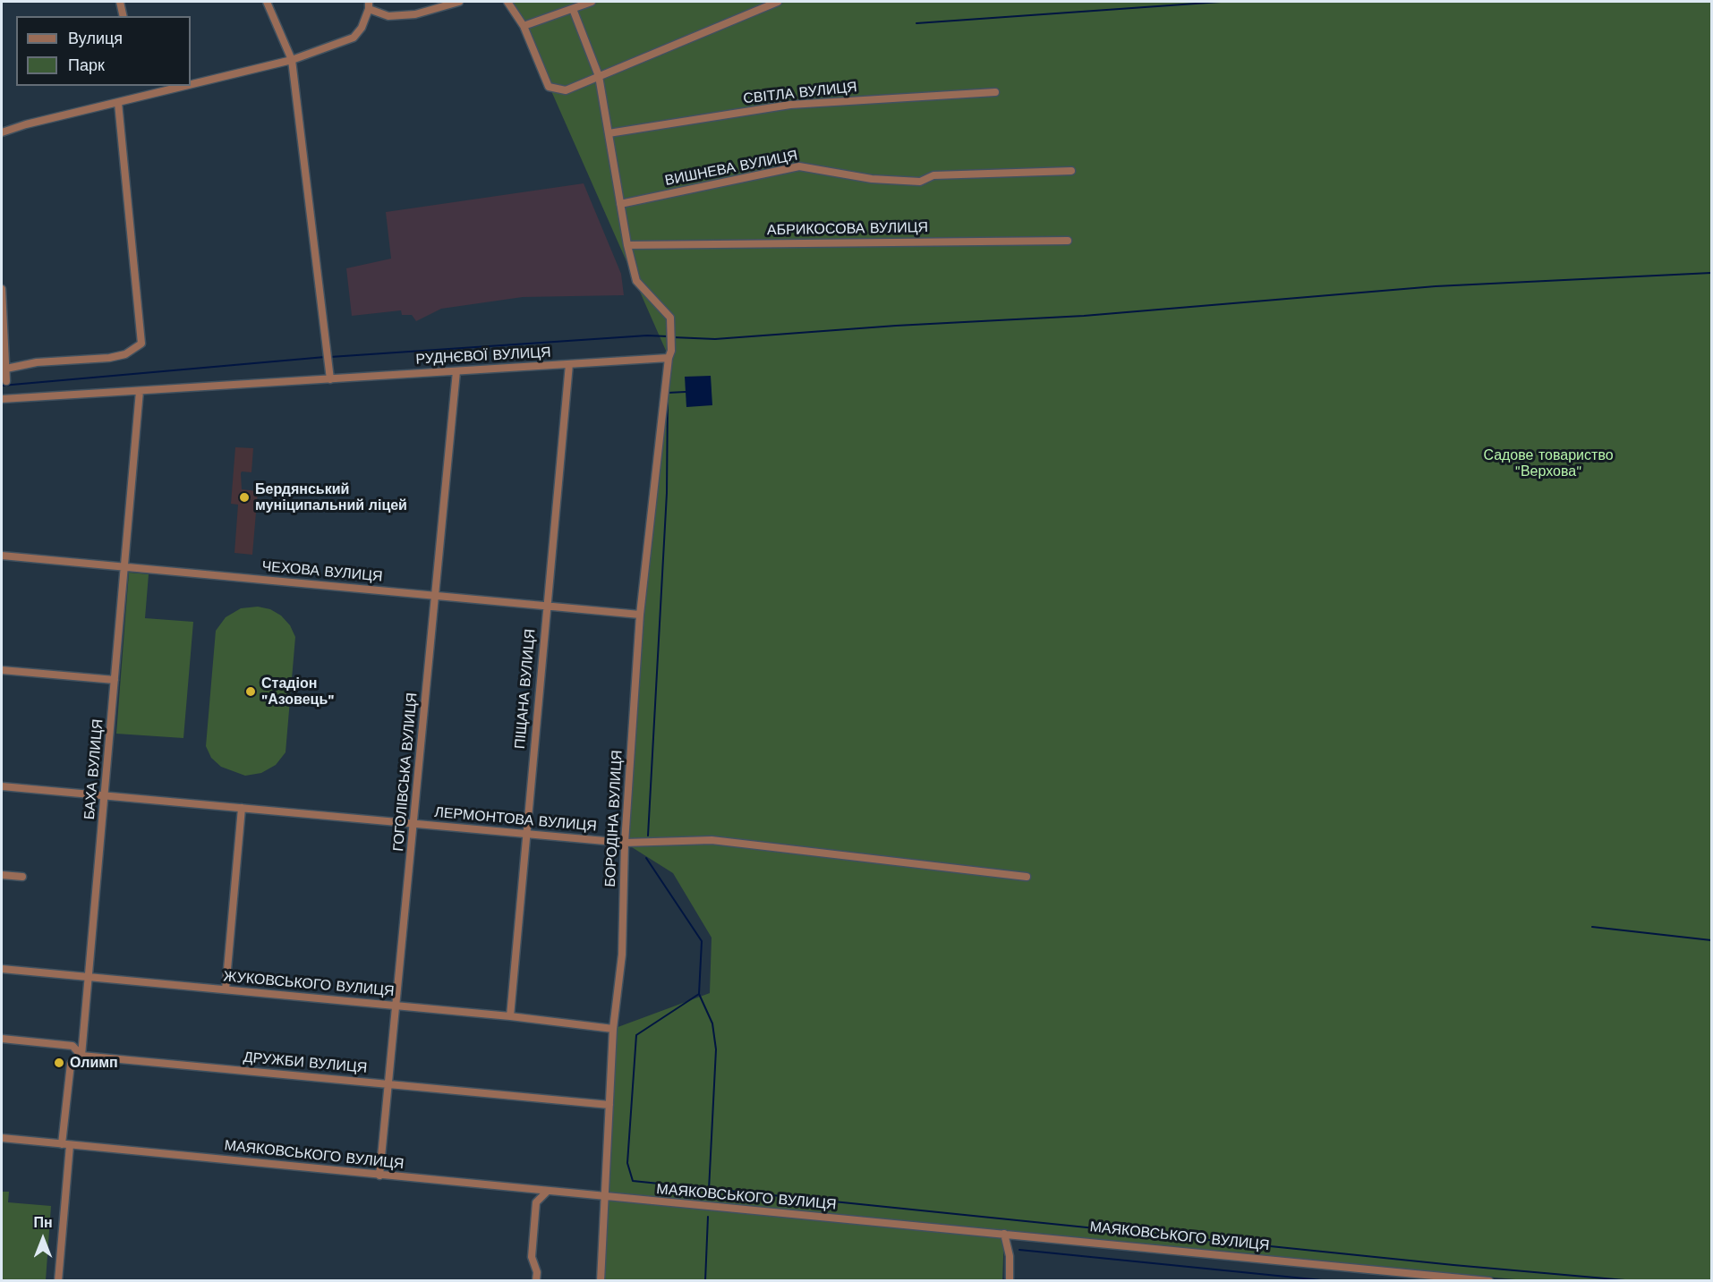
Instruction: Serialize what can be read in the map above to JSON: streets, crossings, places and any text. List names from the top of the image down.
{
  "streets": {
    "street": [
      "СВІТЛА ВУЛИЦЯ",
      "ВИШНЕВА ВУЛИЦЯ",
      "АБРИКОСОВА ВУЛИЦЯ",
      "РУДНЄВОЇ ВУЛИЦЯ",
      "ЧЕХОВА ВУЛИЦЯ",
      "ПІЩАНА ВУЛИЦЯ",
      "БАХА ВУЛИЦЯ",
      "ГОГОЛІВСЬКА ВУЛИЦЯ",
      "БОРОДІНА ВУЛИЦЯ",
      "ЛЕРМОНТОВА ВУЛИЦЯ",
      "ЖУКОВСЬКОГО ВУЛИЦЯ",
      "ДРУЖБИ ВУЛИЦЯ",
      "МАЯКОВСЬКОГО ВУЛИЦЯ"
    ]
  },
  "crossings": [
    ["РУДНЄВОЇ ВУЛИЦЯ", "ПІЩАНА ВУЛИЦЯ"],
    ["РУДНЄВОЇ ВУЛИЦЯ", "БАХА ВУЛИЦЯ"],
    ["РУДНЄВОЇ ВУЛИЦЯ", "ГОГОЛІВСЬКА ВУЛИЦЯ"],
    ["РУДНЄВОЇ ВУЛИЦЯ", "БОРОДІНА ВУЛИЦЯ"],
    ["ЧЕХОВА ВУЛИЦЯ", "ПІЩАНА ВУЛИЦЯ"],
    ["ЧЕХОВА ВУЛИЦЯ", "БАХА ВУЛИЦЯ"],
    ["ЧЕХОВА ВУЛИЦЯ", "ГОГОЛІВСЬКА ВУЛИЦЯ"],
    ["ЧЕХОВА ВУЛИЦЯ", "БОРОДІНА ВУЛИЦЯ"],
    ["ПІЩАНА ВУЛИЦЯ", "ЛЕРМОНТОВА ВУЛИЦЯ"],
    ["ПІЩАНА ВУЛИЦЯ", "ЖУКОВСЬКОГО ВУЛИЦЯ"],
    ["БАХА ВУЛИЦЯ", "ЛЕРМОНТОВА ВУЛИЦЯ"],
    ["БАХА ВУЛИЦЯ", "ЖУКОВСЬКОГО ВУЛИЦЯ"],
    ["БАХА ВУЛИЦЯ", "ДРУЖБИ ВУЛИЦЯ"],
    ["БАХА ВУЛИЦЯ", "МАЯКОВСЬКОГО ВУЛИЦЯ"],
    ["ГОГОЛІВСЬКА ВУЛИЦЯ", "ЛЕРМОНТОВА ВУЛИЦЯ"],
    ["ГОГОЛІВСЬКА ВУЛИЦЯ", "ЖУКОВСЬКОГО ВУЛИЦЯ"],
    ["ГОГОЛІВСЬКА ВУЛИЦЯ", "ДРУЖБИ ВУЛИЦЯ"],
    ["ГОГОЛІВСЬКА ВУЛИЦЯ", "МАЯКОВСЬКОГО ВУЛИЦЯ"],
    ["БОРОДІНА ВУЛИЦЯ", "ЛЕРМОНТОВА ВУЛИЦЯ"],
    ["БОРОДІНА ВУЛИЦЯ", "ЖУКОВСЬКОГО ВУЛИЦЯ"],
    ["БОРОДІНА ВУЛИЦЯ", "ДРУЖБИ ВУЛИЦЯ"],
    ["БОРОДІНА ВУЛИЦЯ", "МАЯКОВСЬКОГО ВУЛИЦЯ"]
  ],
  "parks": ["Садове товариство \"Верхова\""],
  "places": ["Бердянський муніципальний ліцей", "Стадіон \"Азовець\"", "Олимп"],
  "legend": ["Вулиця", "Парк"],
  "north": "top"
}
